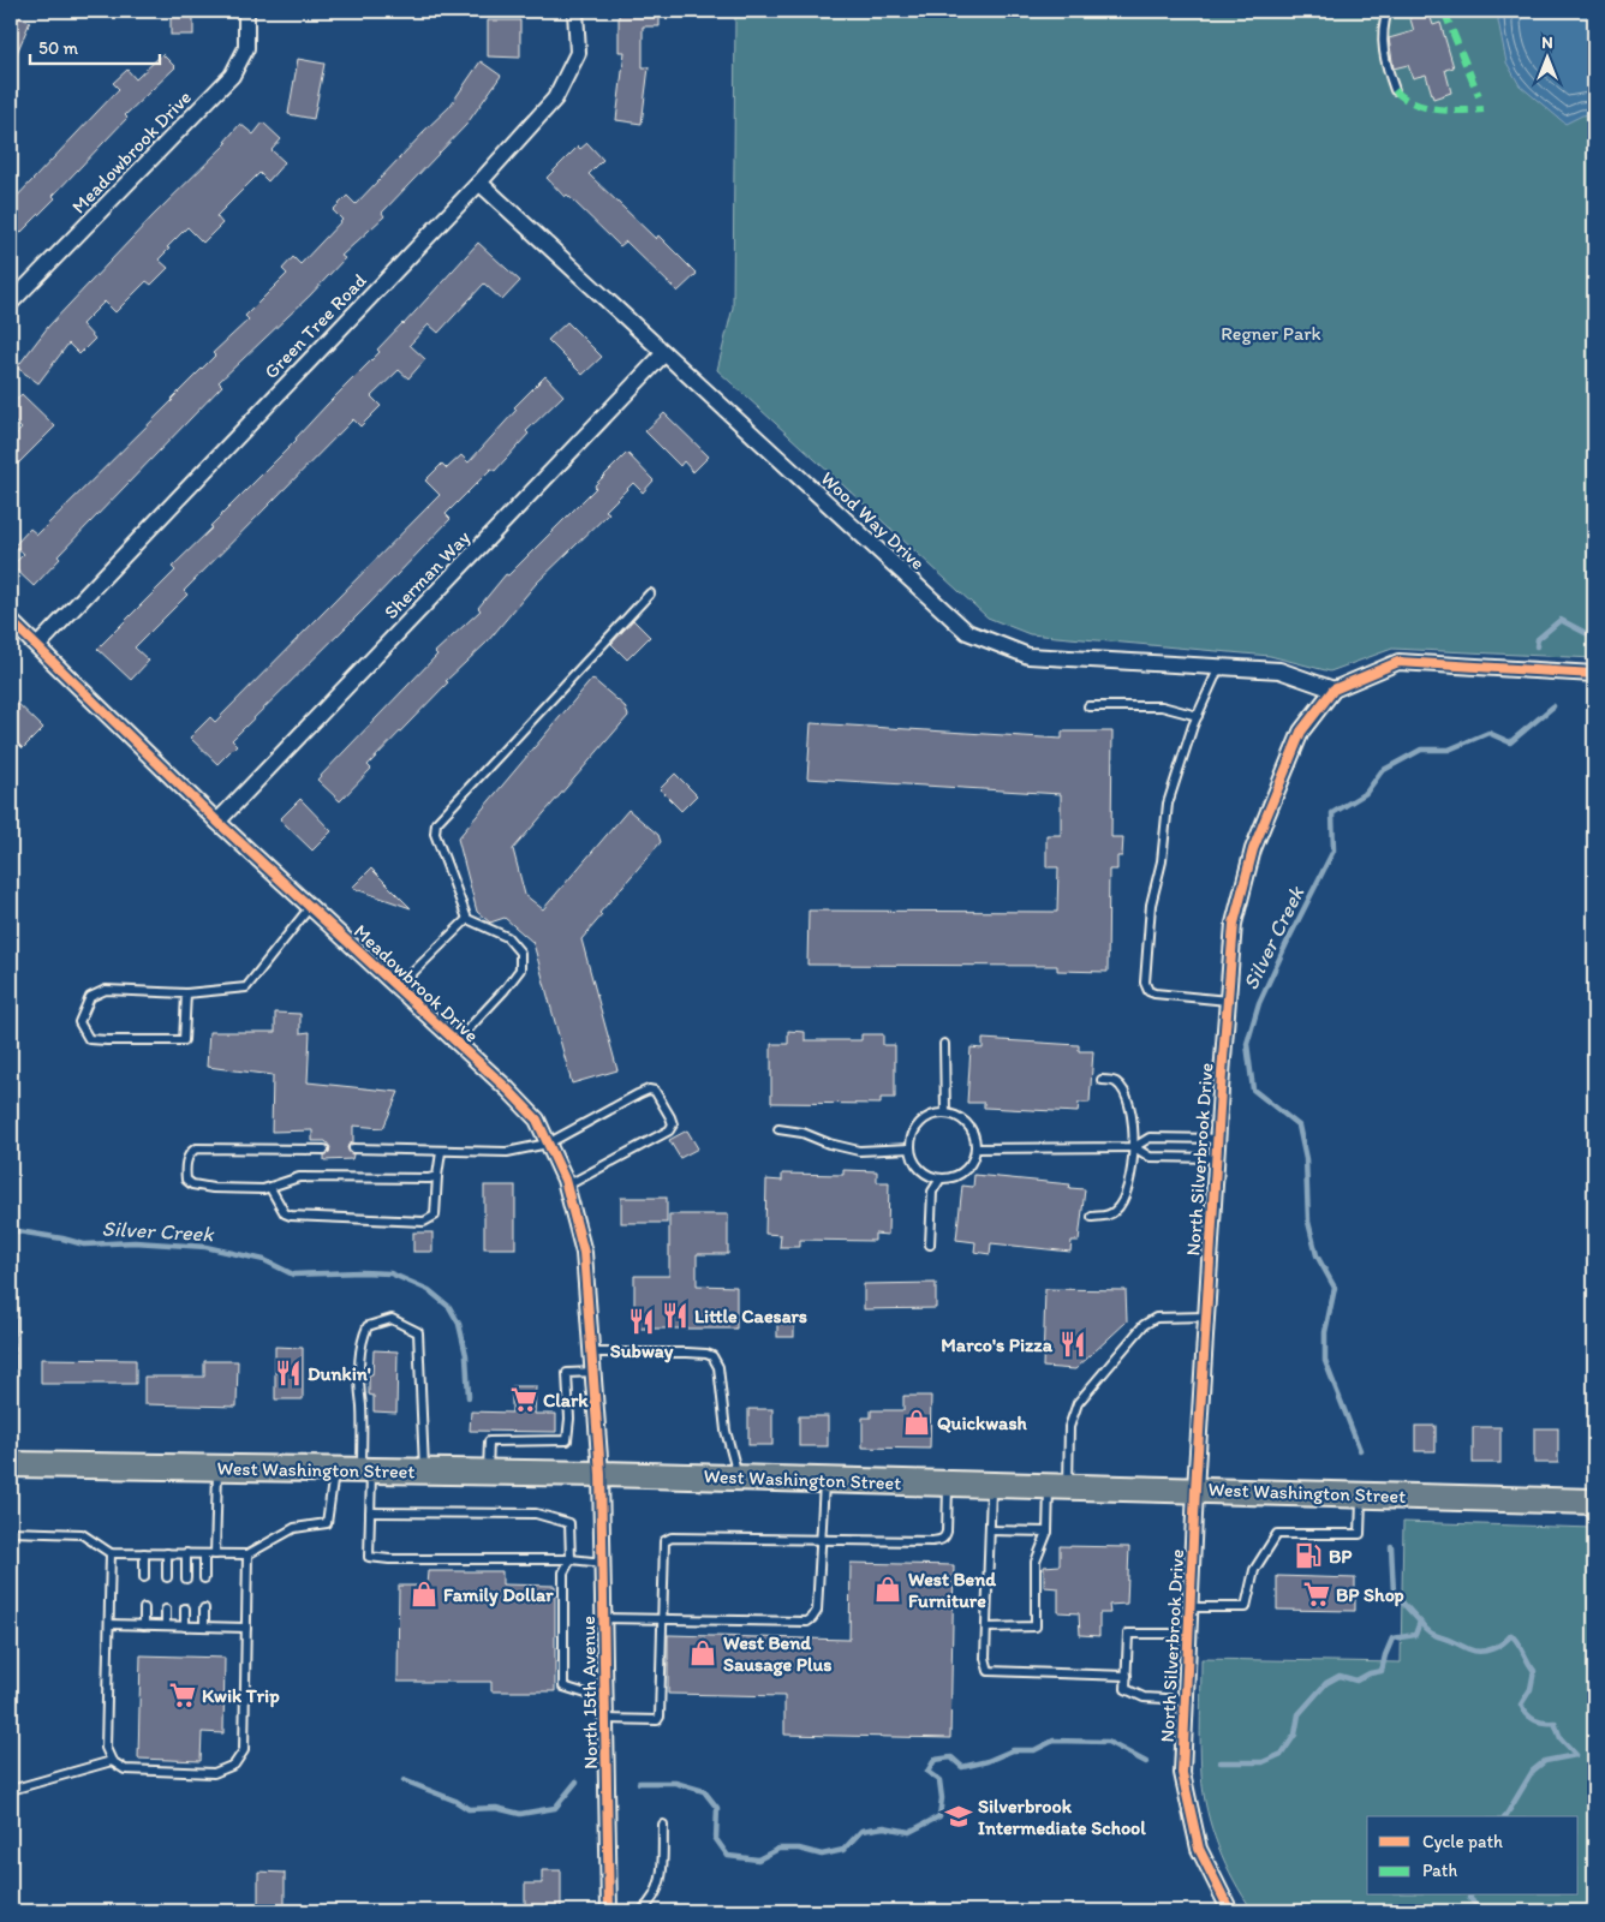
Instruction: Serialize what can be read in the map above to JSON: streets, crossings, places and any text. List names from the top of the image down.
{
  "streets": {
    "main road": ["West Washington Street"],
    "street": [
      "Meadowbrook Drive",
      "Green Tree Road",
      "Wood Way Drive",
      "Sherman Way",
      "North Silverbrook Drive",
      "North 15th Avenue"
    ]
  },
  "crossings": [
    ["Meadowbrook Drive", "Green Tree Road"],
    ["Meadowbrook Drive", "Sherman Way"],
    ["Meadowbrook Drive", "West Washington Street"],
    ["Meadowbrook Drive", "North 15th Avenue"],
    ["Green Tree Road", "Wood Way Drive"],
    ["Wood Way Drive", "Sherman Way"],
    ["Wood Way Drive", "North Silverbrook Drive"],
    ["North Silverbrook Drive", "West Washington Street"],
    ["West Washington Street", "North 15th Avenue"]
  ],
  "water": ["Silver Creek"],
  "parks": ["Regner Park"],
  "places": {
    "restaurant": [
      "Little Caesars",
      "Subway",
      "Marco's Pizza",
      "Dunkin'"
    ],
    "supermarket": ["Clark", "BP Shop", "Kwik Trip"],
    "shop": [
      "Quickwash",
      "West Bend Furniture",
      "Family Dollar",
      "West Bend Sausage Plus"
    ],
    "fuel station": ["BP"],
    "school or university": ["Silverbrook Intermediate School"]
  },
  "legend": ["Cycle path", "Path"],
  "scale_bar": "50 m",
  "north": "top"
}
